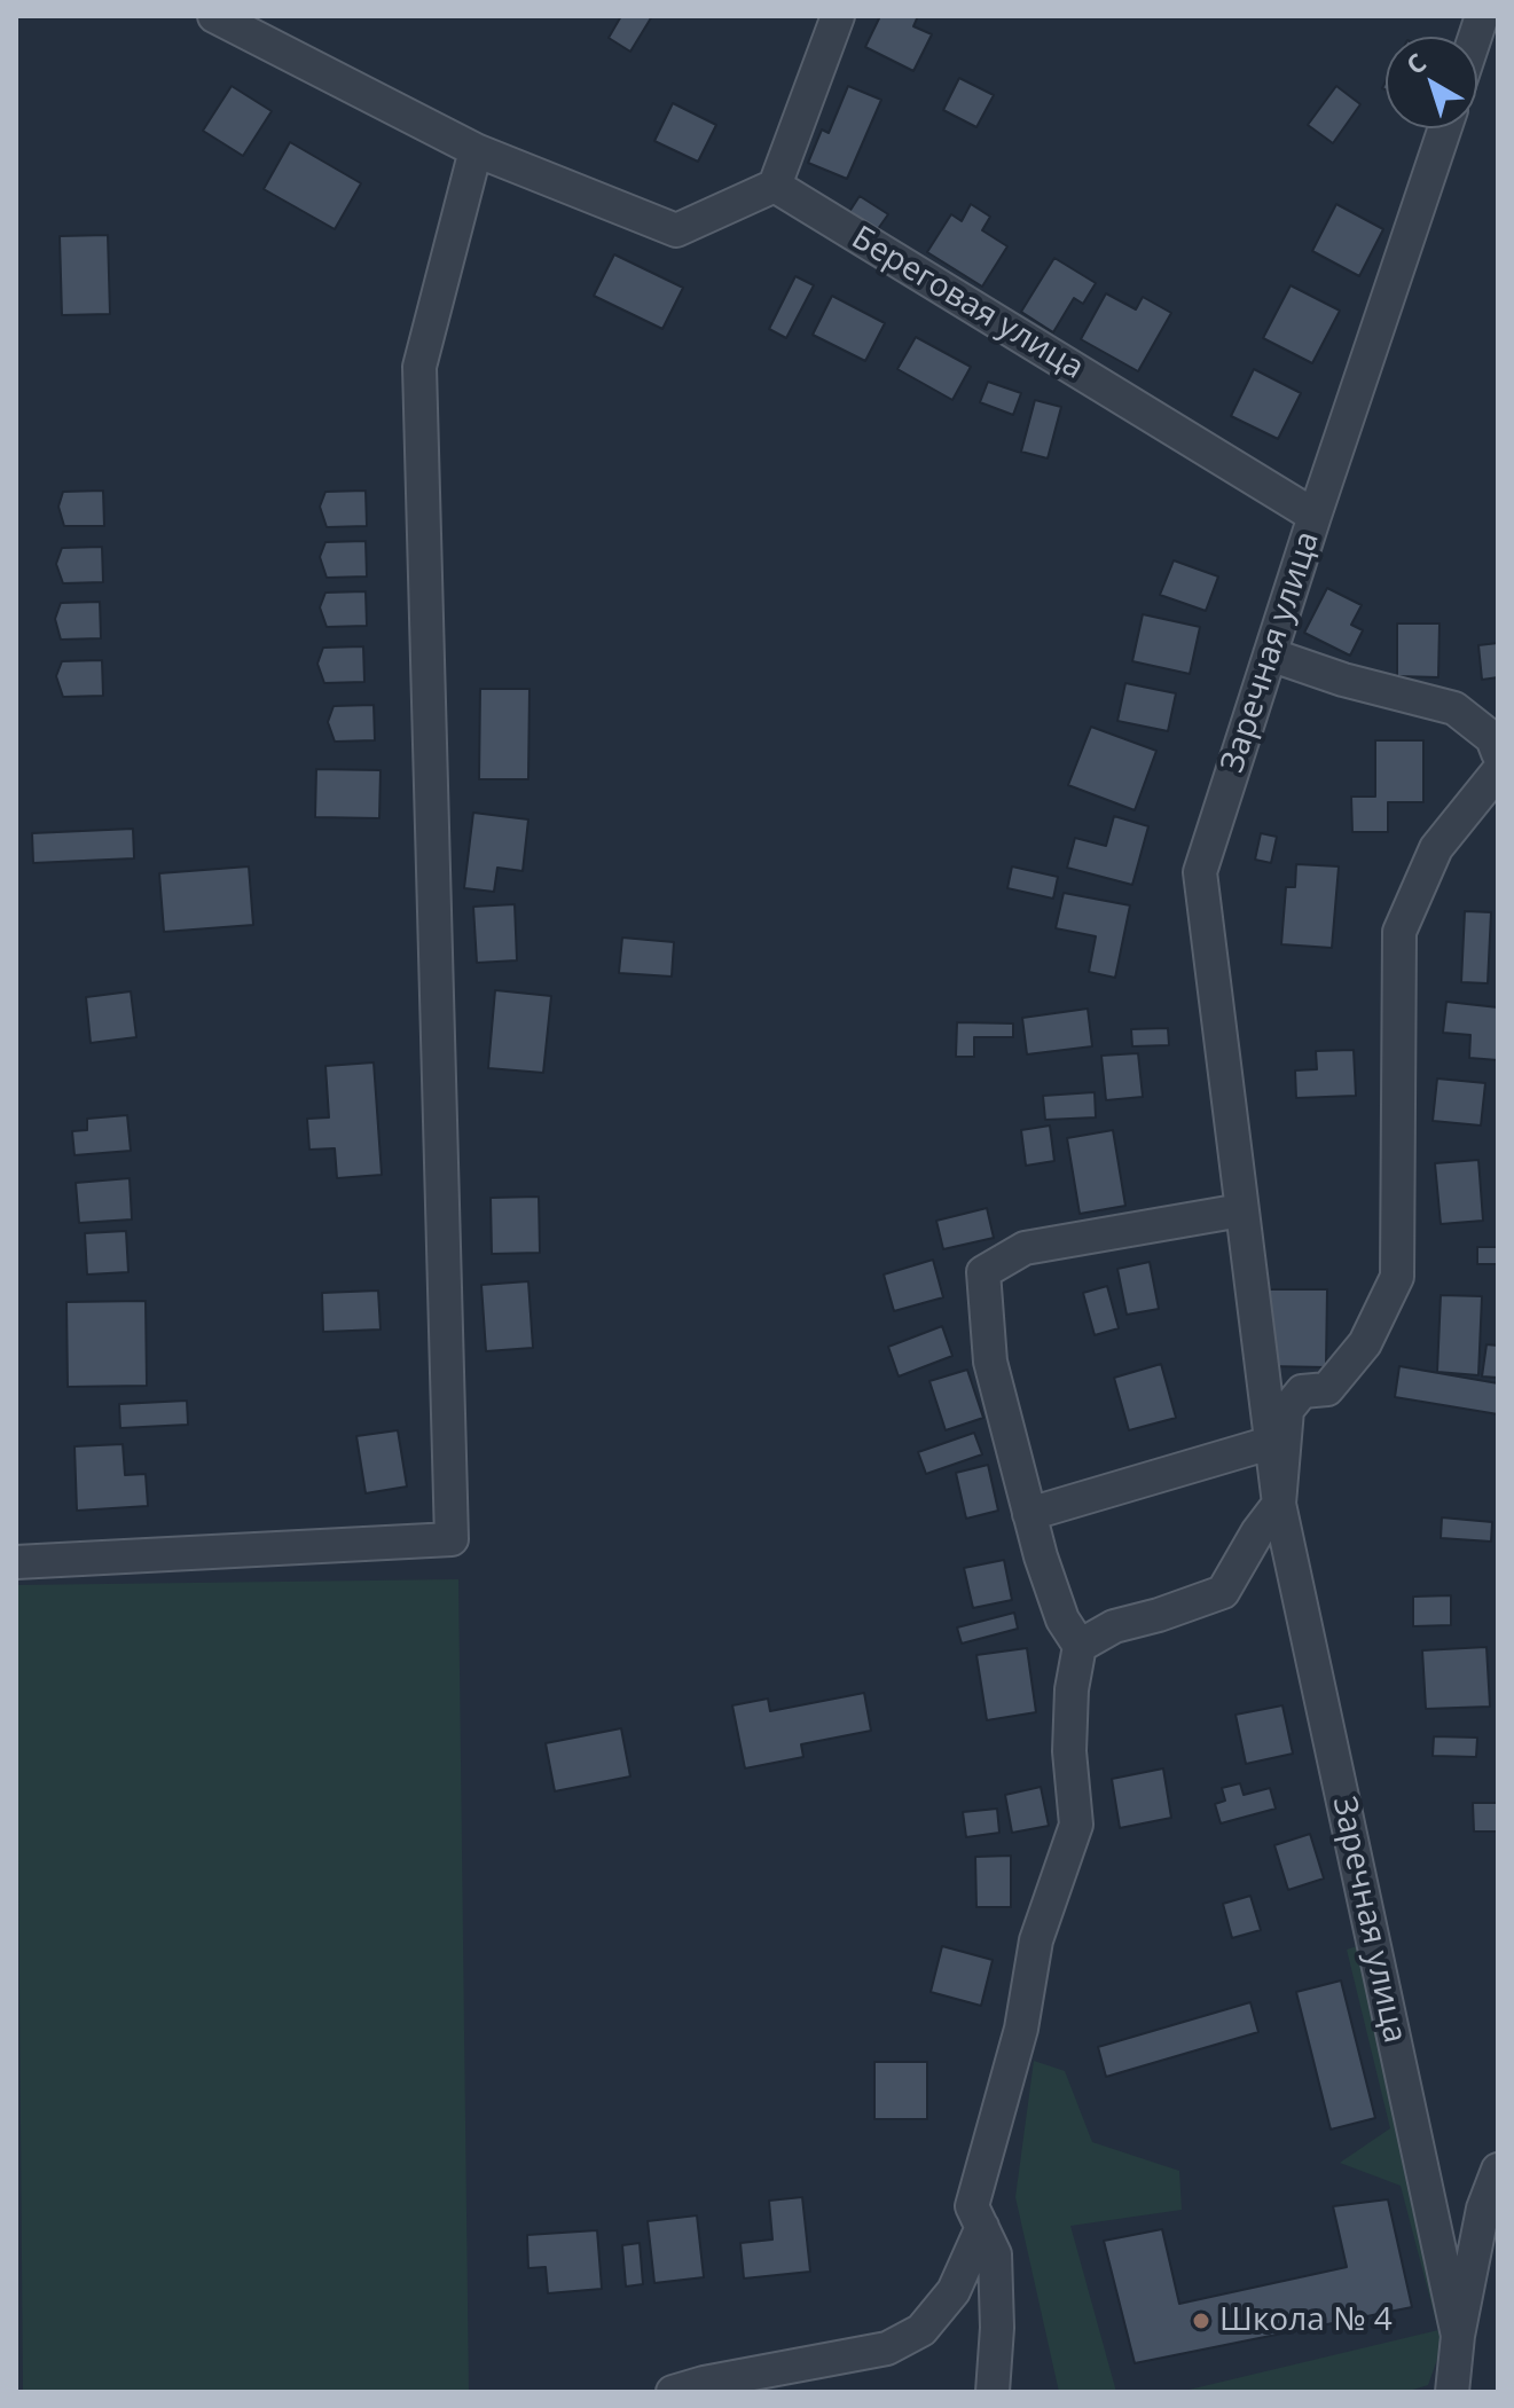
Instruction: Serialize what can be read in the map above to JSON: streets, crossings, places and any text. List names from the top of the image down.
{
  "streets": {
    "street": ["Береговая улица", "Заречная улица"]
  },
  "crossings": [
    ["Береговая улица", "Заречная улица"]
  ],
  "places": ["Школа № 4"],
  "north": "top left"
}
